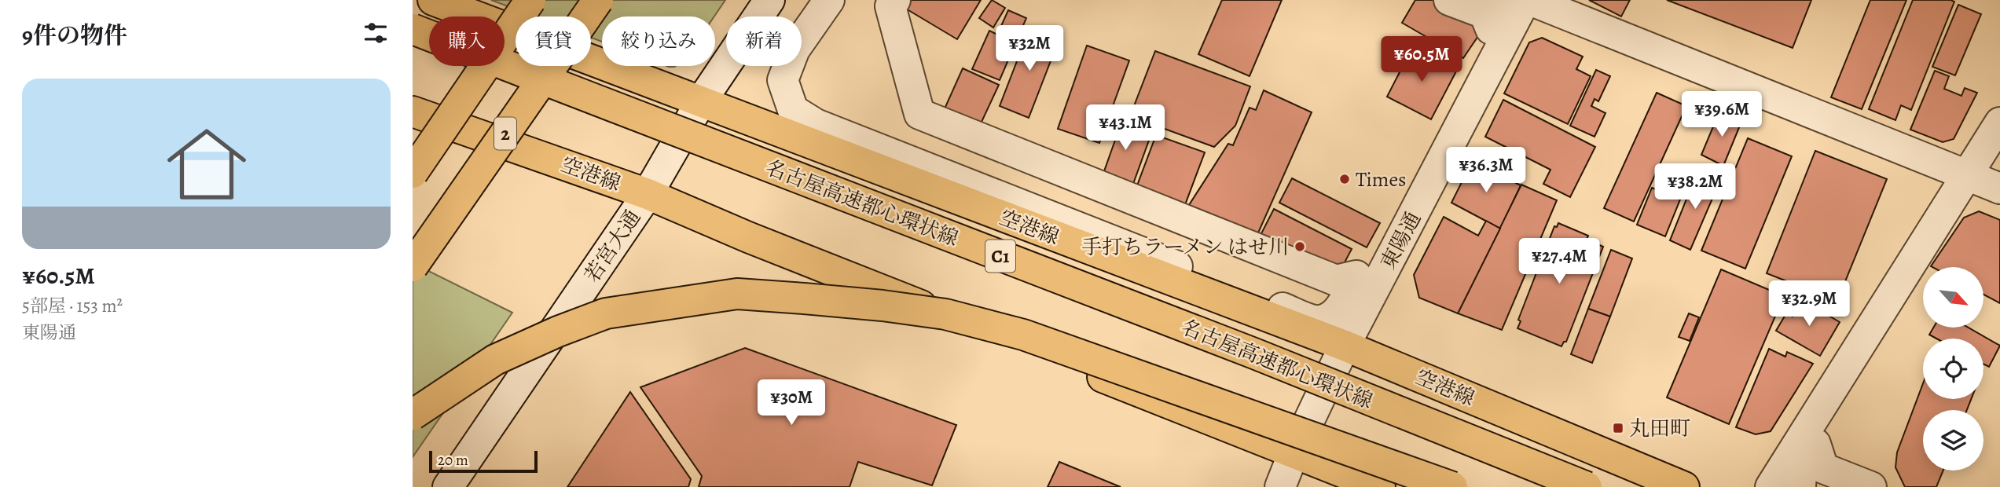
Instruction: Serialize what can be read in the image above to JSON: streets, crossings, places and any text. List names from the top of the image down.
{
  "streets": {
    "main road": [
      "2",
      "空港線",
      "名古屋高速都心環状線",
      "C1"
    ],
    "street": ["東陽通", "若宮大通"]
  },
  "crossings": [
    ["空港線", "東陽通"],
    ["空港線", "若宮大通"]
  ],
  "places": {
    "other": ["Times", "手打ちラーメン はせ川"],
    "transit": ["丸田町"]
  },
  "scale_bar": "20 m",
  "north": "bottom right",
  "page": {
    "heading": "9件の物件",
    "chip": [
      "購入",
      "賃貸",
      "絞り込み",
      "新着"
    ],
    "price": [
      "¥32M",
      "¥60.5M",
      "¥39.6M",
      "¥43.1M",
      "¥36.3M",
      "¥38.2M",
      "¥27.4M",
      "¥32.9M",
      "¥30M"
    ],
    "list": [
      {
        "name": "¥60.5M",
        "note": "5部屋 · 153 m² · 東陽通"
      }
    ],
    "scale": "20 m"
  }
}
